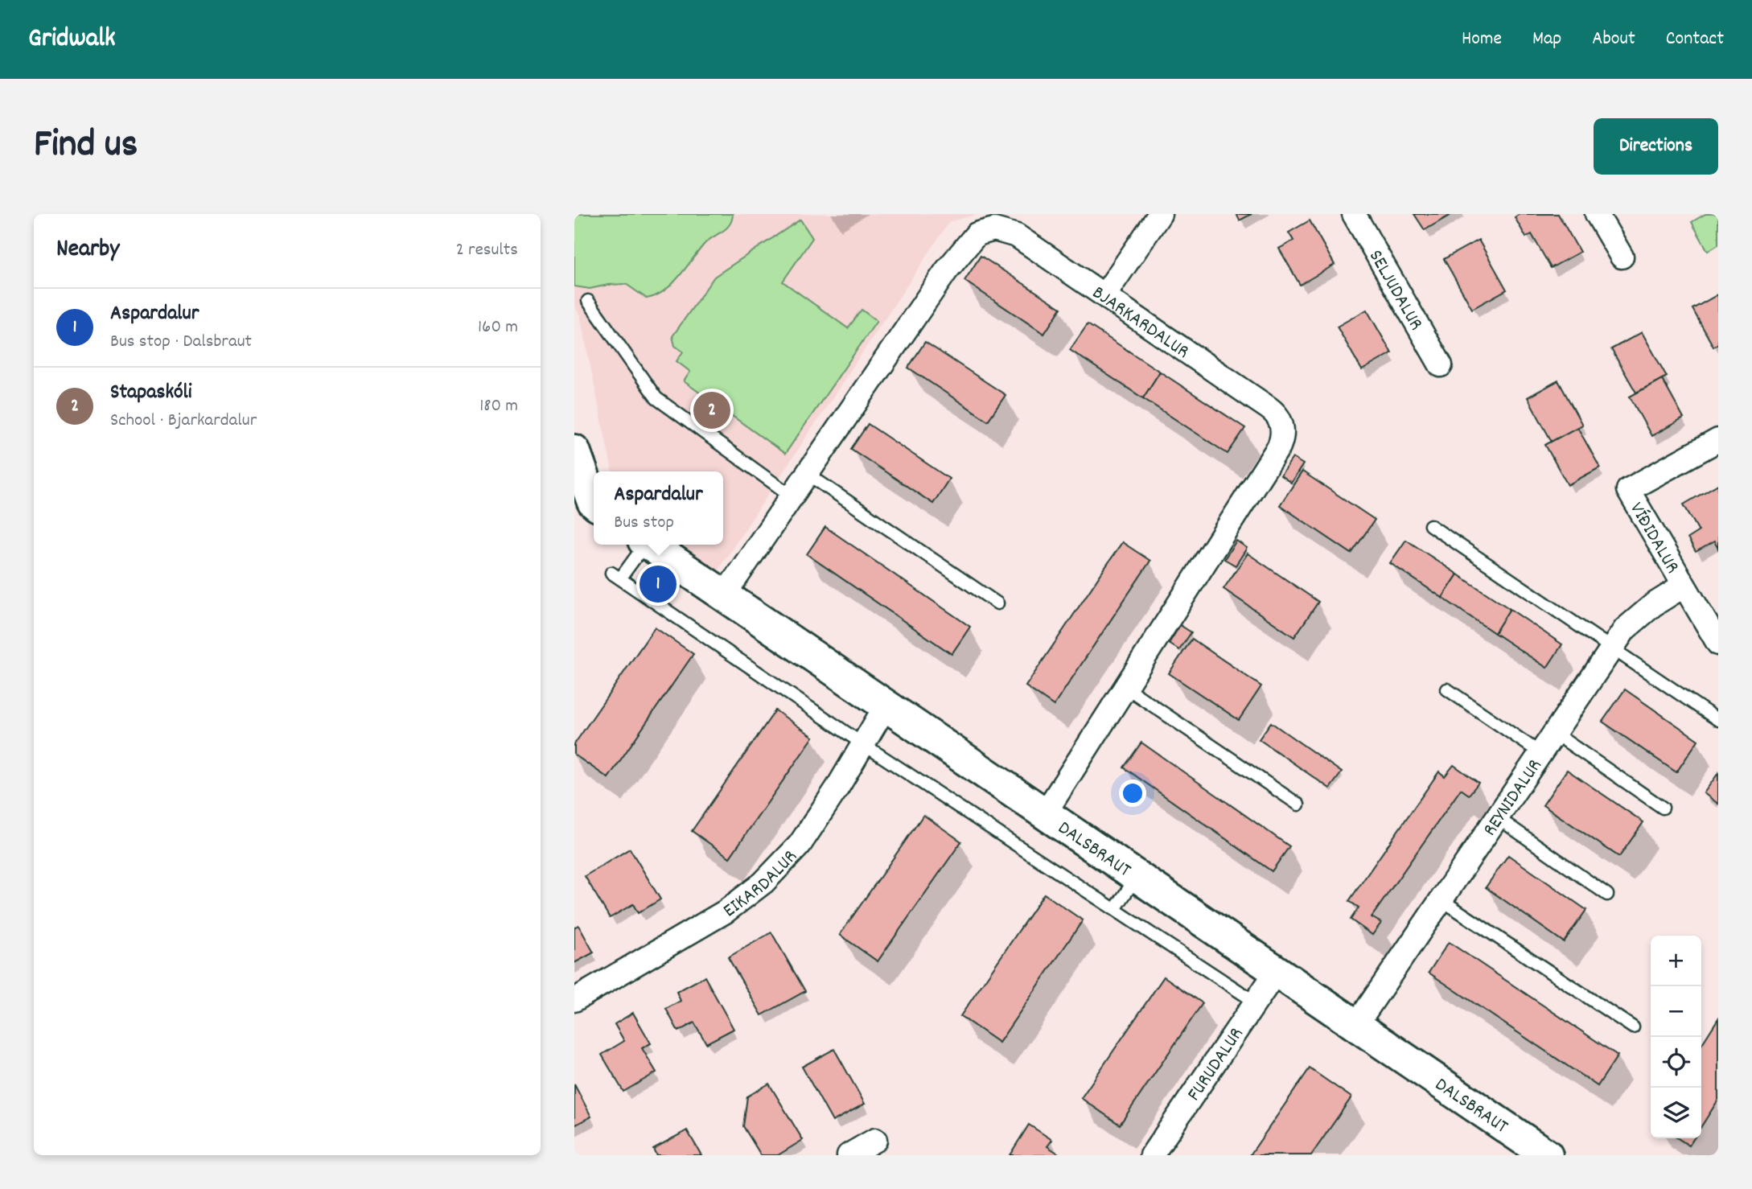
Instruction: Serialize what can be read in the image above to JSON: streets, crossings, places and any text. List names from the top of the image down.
{
  "streets": {
    "street": [
      "SELJUDALUR",
      "BJARKARDALUR",
      "VÍÐIDALUR",
      "REYNIDALUR",
      "DALSBRAUT",
      "EIKARDALUR",
      "FURUDALUR"
    ]
  },
  "crossings": [
    ["BJARKARDALUR", "DALSBRAUT"],
    ["VÍÐIDALUR", "REYNIDALUR"],
    ["REYNIDALUR", "DALSBRAUT"],
    ["DALSBRAUT", "EIKARDALUR"],
    ["DALSBRAUT", "FURUDALUR"]
  ],
  "page": {
    "header": "Gridwalk",
    "nav": [
      "Home",
      "Map",
      "About",
      "Contact"
    ],
    "title": "Find us",
    "buttons": "Directions",
    "heading": ["Nearby", "2 results"],
    "list": [
      {
        "mark": "1",
        "name": "Aspardalur",
        "note": "Bus stop · Dalsbraut",
        "value": "160 m"
      },
      {
        "mark": "2",
        "name": "Stapaskóli",
        "note": "School · Bjarkardalur",
        "value": "180 m"
      }
    ],
    "pins": ["2", "1"],
    "popup": ["Aspardalur", "Bus stop"],
    "map_buttons": ["+", "−"]
  }
}
